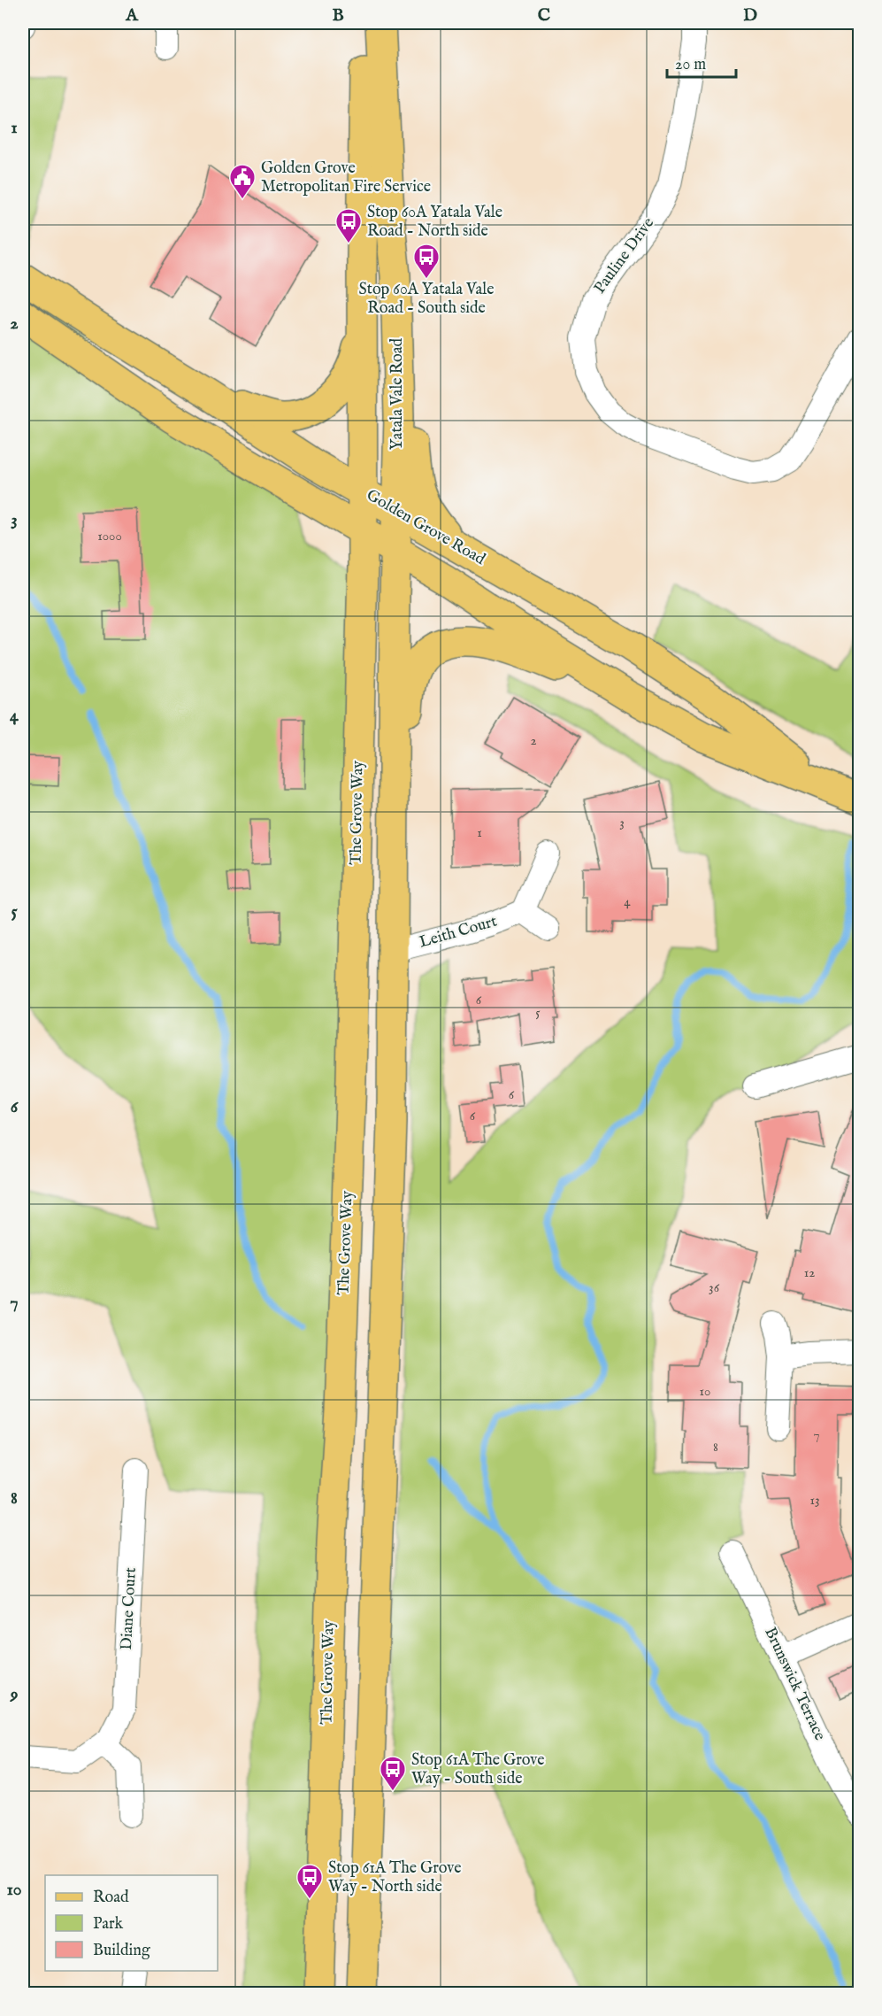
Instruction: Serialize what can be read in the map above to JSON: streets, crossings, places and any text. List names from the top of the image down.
{
  "streets": {
    "main road": ["Yatala Vale Road", "Golden Grove Road", "The Grove Way"],
    "street": [
      "Pauline Drive",
      "Leith Court",
      "Diane Court",
      "Brunswick Terrace"
    ]
  },
  "crossings": [
    ["Yatala Vale Road", "Golden Grove Road"],
    ["Golden Grove Road", "The Grove Way"]
  ],
  "places": {
    "public building": ["Golden Grove Metropolitan Fire Service"],
    "bus stop": [
      "Stop 60A Yatala Vale Road - North side",
      "Stop 60A Yatala Vale Road - South side",
      "Stop 61A The Grove Way - South side",
      "Stop 61A The Grove Way - North side"
    ]
  },
  "house_numbers": [
    "1000",
    "2",
    "3",
    "1",
    "4",
    "6",
    "5",
    "6",
    "6",
    "12",
    "36",
    "10",
    "7",
    "8",
    "13"
  ],
  "legend": ["Road", "Park", "Building"],
  "scale_bar": "20 m",
  "grid": {
    "columns": [
      "A",
      "B",
      "C",
      "D"
    ],
    "rows": [
      "1",
      "2",
      "3",
      "4",
      "5",
      "6",
      "7",
      "8",
      "9",
      "10"
    ]
  }
}
